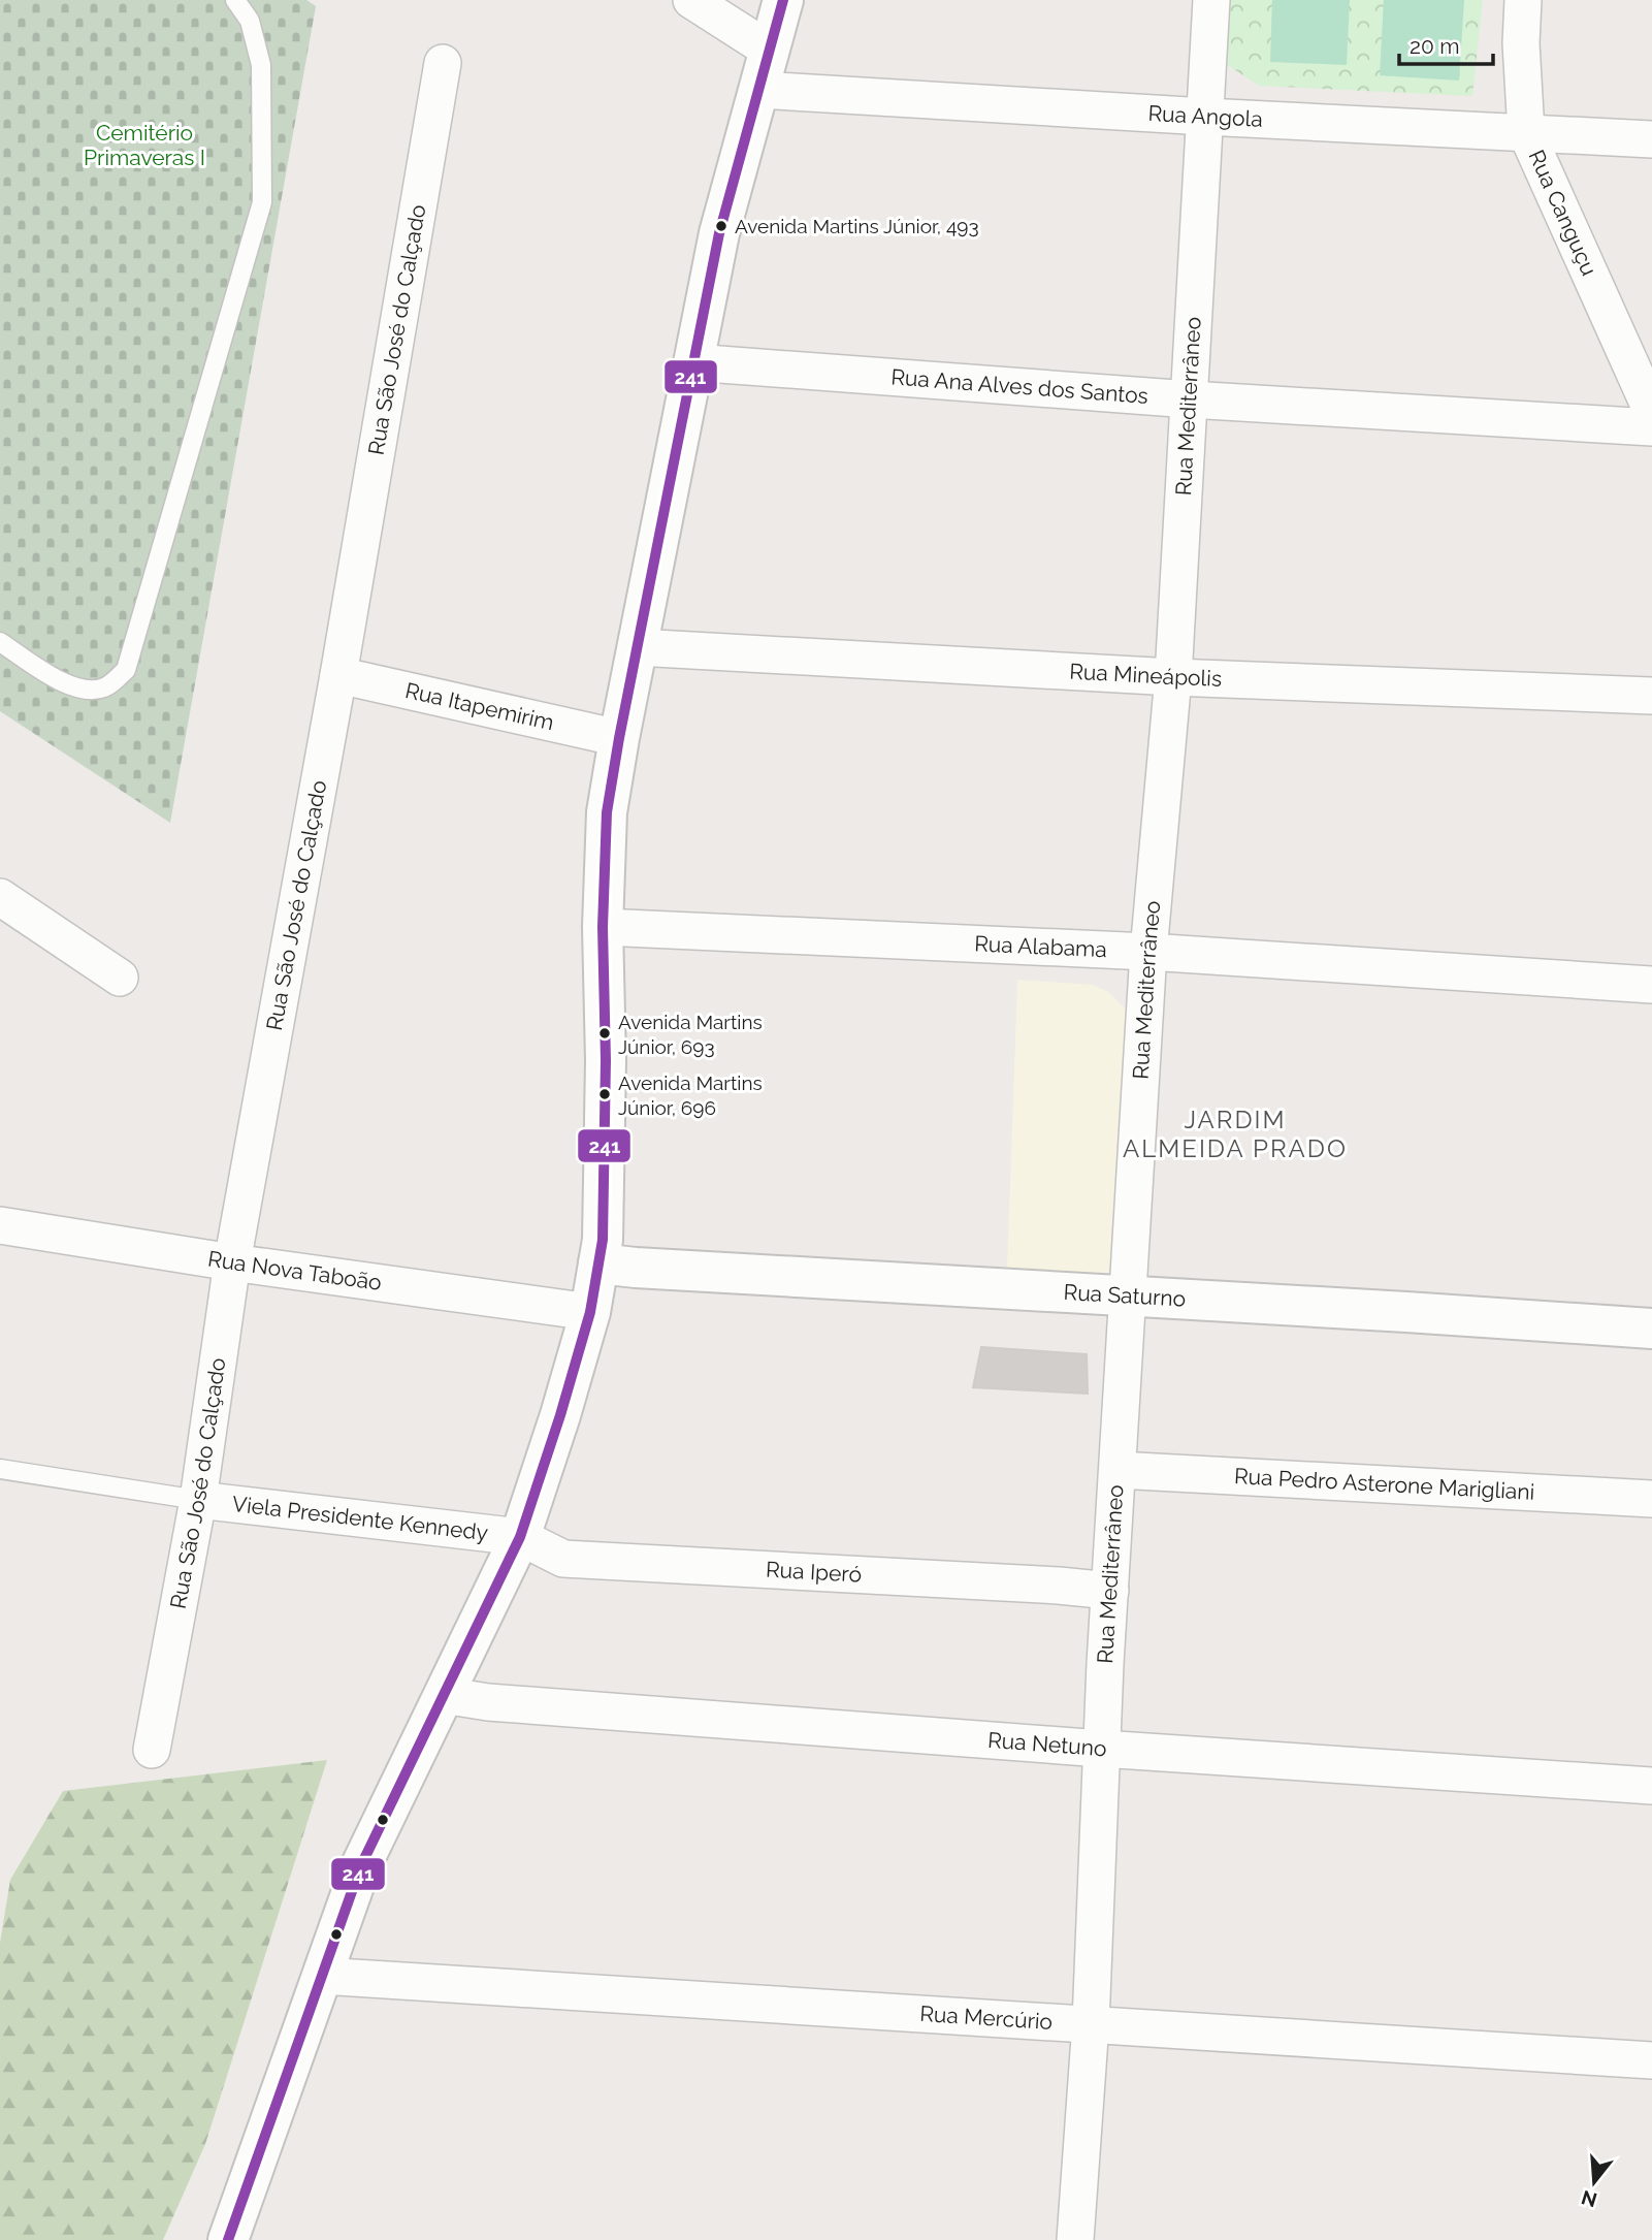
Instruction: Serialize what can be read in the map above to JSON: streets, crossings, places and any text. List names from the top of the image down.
{
  "streets": {
    "street": [
      "Rua Angola",
      "Rua Canguçu",
      "Rua São José do Calçado",
      "Rua Ana Alves dos Santos",
      "Rua Mediterrâneo",
      "Rua Mineápolis",
      "Rua Itapemirim",
      "Rua Alabama",
      "Rua Nova Taboão",
      "Rua Saturno",
      "Rua Pedro Asterone Marigliani",
      "Viela Presidente Kennedy",
      "Rua Iperó",
      "Rua Netuno",
      "Rua Mercúrio"
    ]
  },
  "crossings": [
    ["Rua Angola", "Rua Canguçu"],
    ["Rua Angola", "Rua Mediterrâneo"],
    ["Rua São José do Calçado", "Rua Itapemirim"],
    ["Rua São José do Calçado", "Rua Nova Taboão"],
    ["Rua São José do Calçado", "Viela Presidente Kennedy"],
    ["Rua Ana Alves dos Santos", "Rua Mediterrâneo"],
    ["Rua Mediterrâneo", "Rua Mineápolis"],
    ["Rua Mediterrâneo", "Rua Alabama"],
    ["Rua Mediterrâneo", "Rua Saturno"],
    ["Rua Mediterrâneo", "Rua Pedro Asterone Marigliani"],
    ["Rua Mediterrâneo", "Rua Iperó"],
    ["Rua Mediterrâneo", "Rua Netuno"],
    ["Rua Mediterrâneo", "Rua Mercúrio"],
    ["Viela Presidente Kennedy", "Rua Iperó"]
  ],
  "districts": ["JARDIM ALMEIDA PRADO"],
  "parks": ["Cemitério Primaveras I"],
  "places": ["Avenida Martins Júnior, 493", "Avenida Martins Júnior, 693", "Avenida Martins Júnior, 696"],
  "lines": ["transit line 241"],
  "scale_bar": "20 m",
  "north": "bottom"
}
